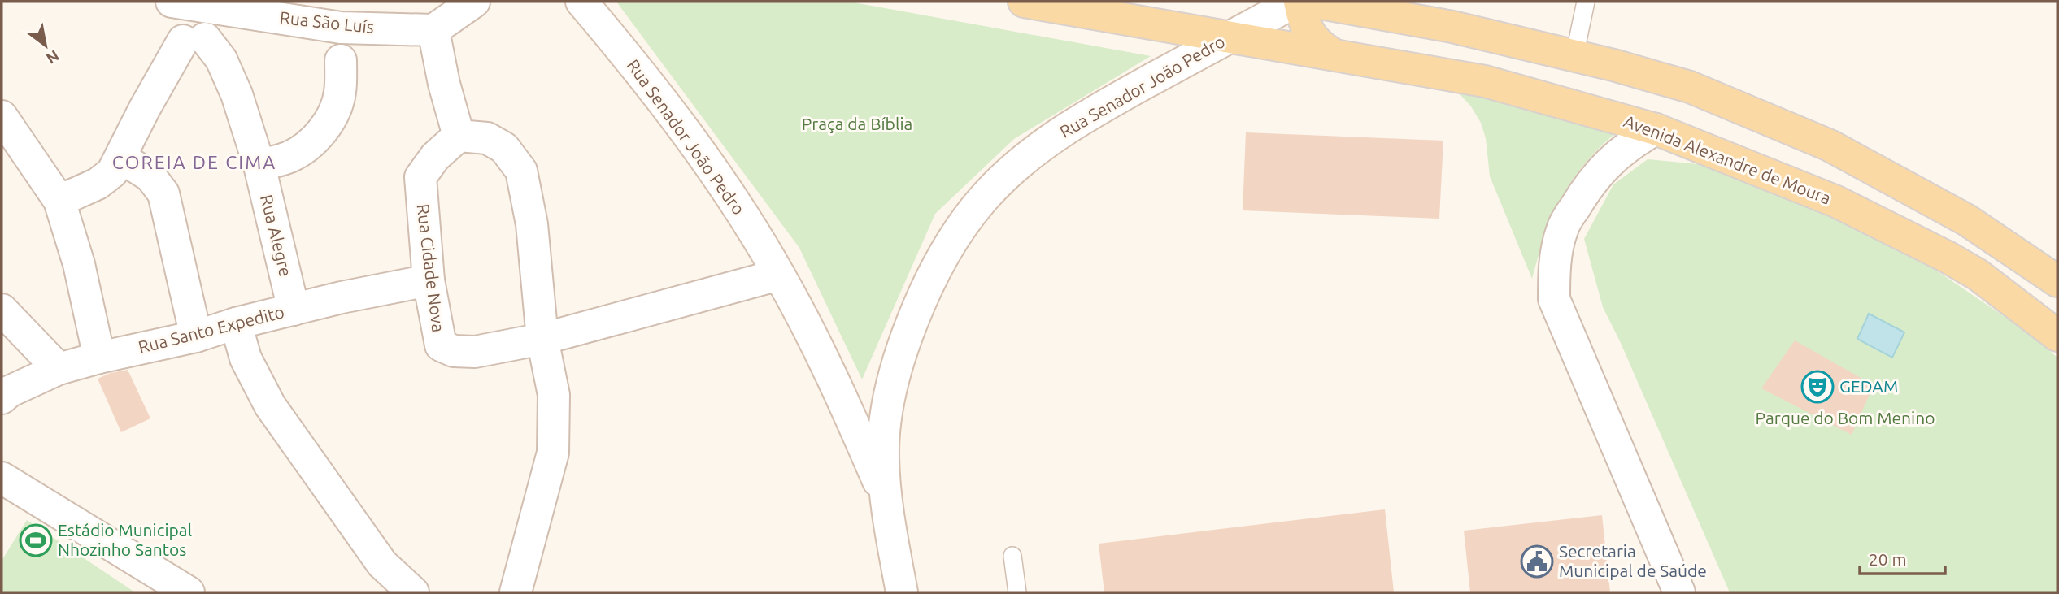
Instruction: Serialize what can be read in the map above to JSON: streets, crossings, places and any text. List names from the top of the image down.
{
  "streets": {
    "main road": ["Avenida Alexandre de Moura"],
    "street": [
      "Rua São Luís",
      "Rua Senador João Pedro",
      "Rua Alegre",
      "Rua Cidade Nova",
      "Rua Santo Expedito"
    ]
  },
  "crossings": [
    ["Rua Senador João Pedro", "Avenida Alexandre de Moura"],
    ["Rua Senador João Pedro", "Rua Cidade Nova"],
    ["Rua Alegre", "Rua Santo Expedito"],
    ["Rua Cidade Nova", "Rua Santo Expedito"]
  ],
  "districts": ["COREIA DE CIMA"],
  "parks": ["Praça da Bíblia", "Parque do Bom Menino"],
  "places": {
    "theatre": ["GEDAM"],
    "sports": ["Estádio Municipal Nhozinho Santos"],
    "public building": ["Secretaria Municipal de Saúde"]
  },
  "scale_bar": "20 m",
  "north": "bottom right"
}
